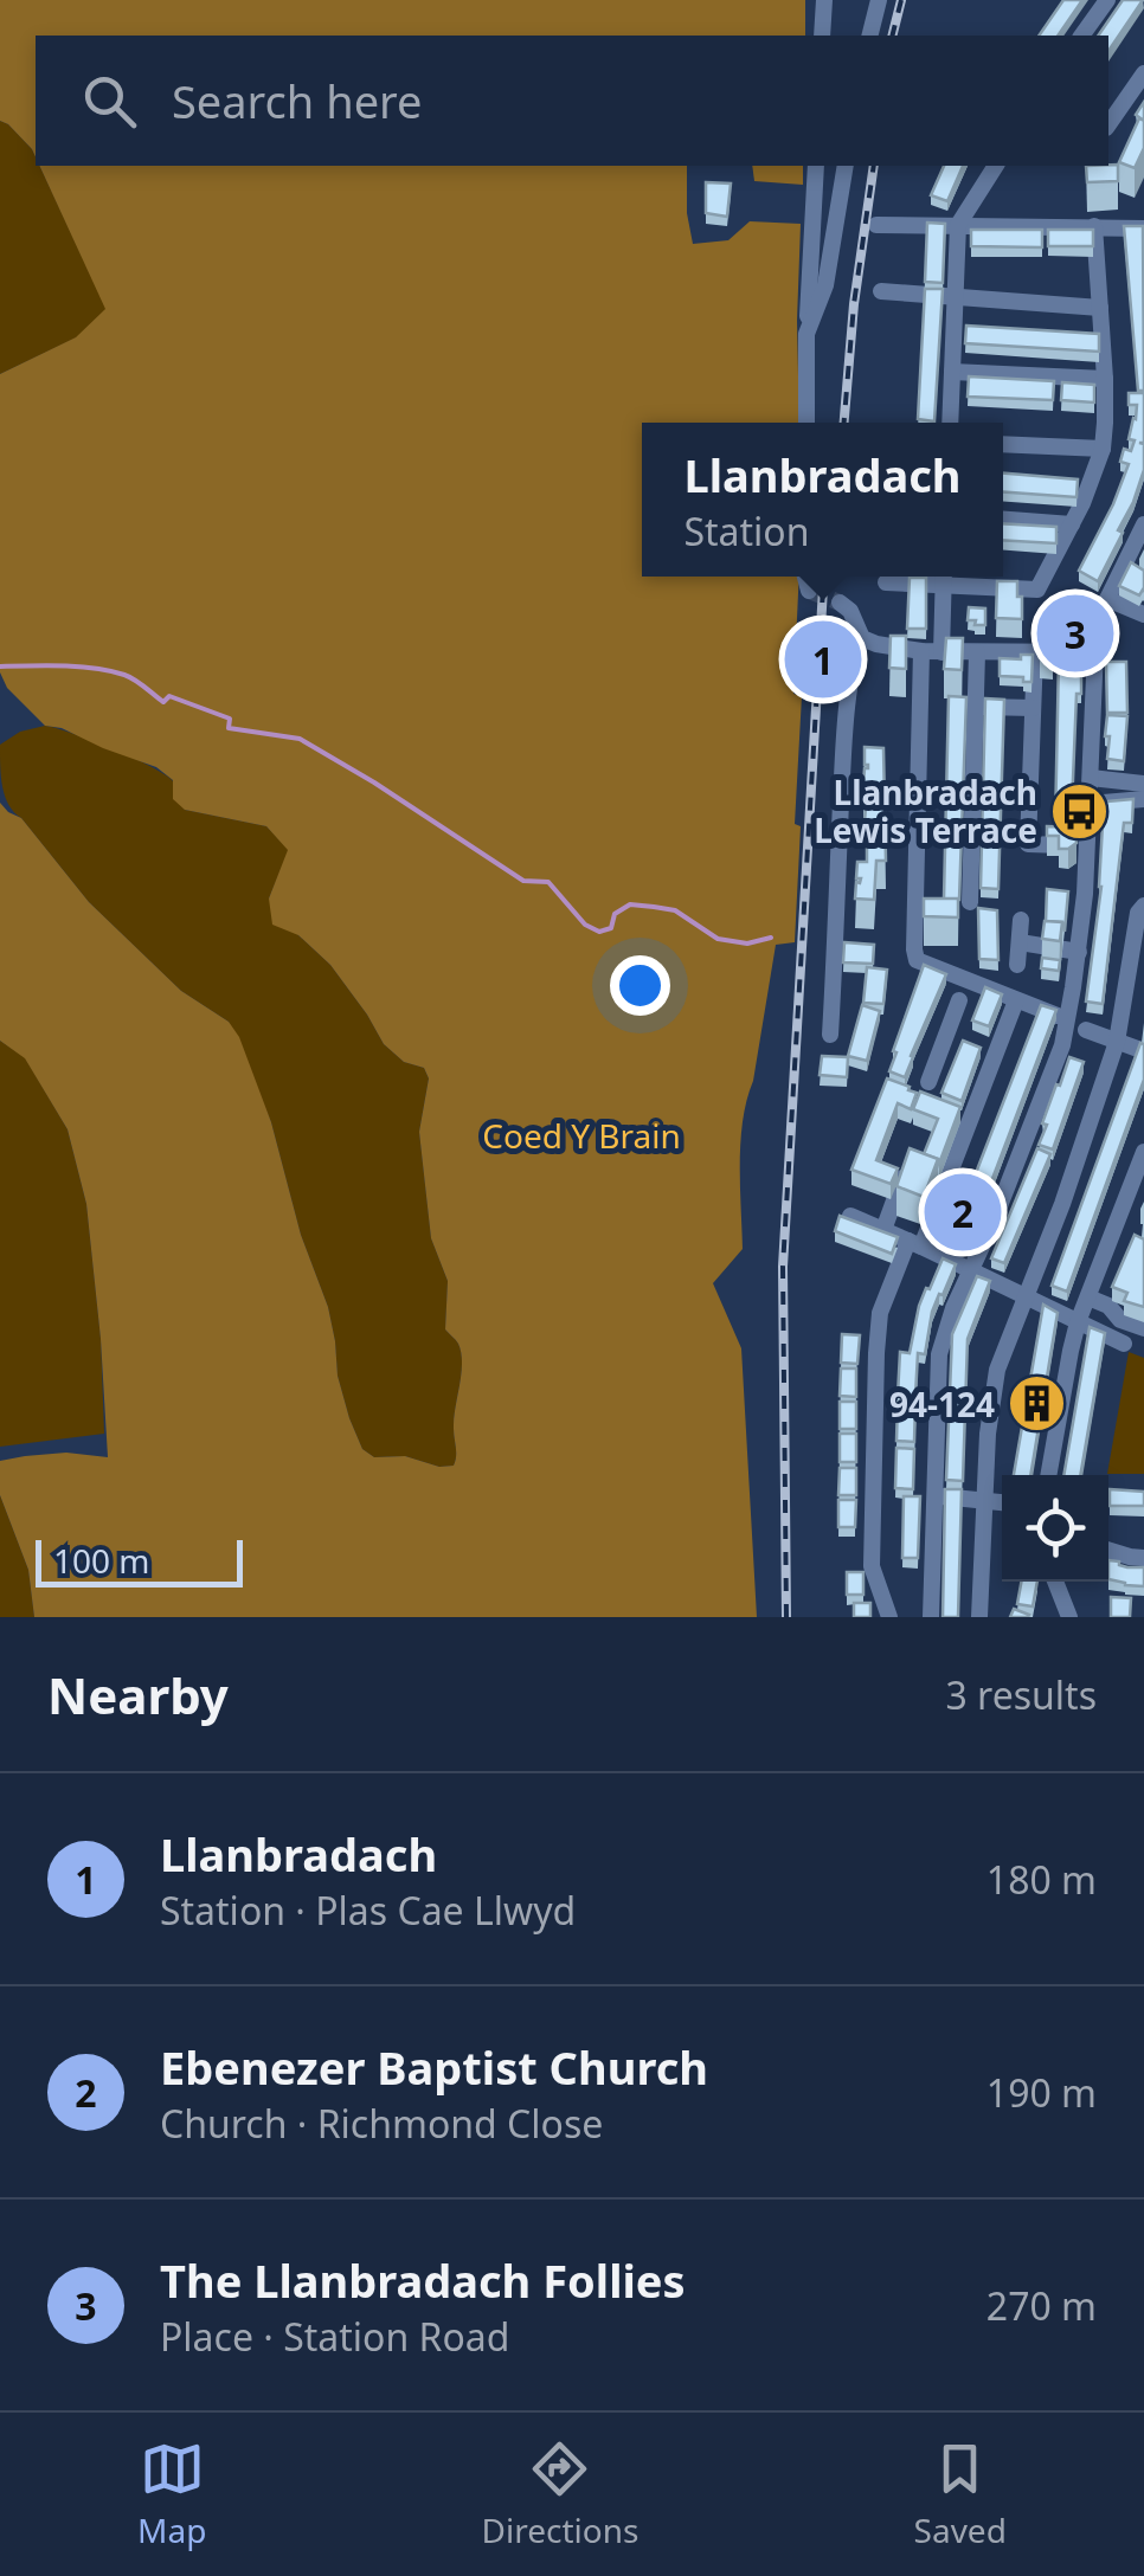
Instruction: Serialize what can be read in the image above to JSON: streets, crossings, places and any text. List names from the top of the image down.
{
  "parks": ["Coed Y Brain"],
  "places": {
    "bus stop": ["Llanbradach Lewis Terrace"],
    "building": ["94-124"]
  },
  "scale_bar": "100 m",
  "page": {
    "search": "Search here",
    "popup": ["Llanbradach", "Station"],
    "pins": ["3", "1", "2"],
    "scale": "100 m",
    "heading": ["Nearby", "3 results"],
    "list": [
      {
        "mark": "1",
        "name": "Llanbradach",
        "note": "Station · Plas Cae Llwyd",
        "value": "180 m"
      },
      {
        "mark": "2",
        "name": "Ebenezer Baptist Church",
        "note": "Church · Richmond Close",
        "value": "190 m"
      },
      {
        "mark": "3",
        "name": "The Llanbradach Follies",
        "note": "Place · Station Road",
        "value": "270 m"
      }
    ],
    "nav": ["Map", "Directions", "Saved"]
  }
}
